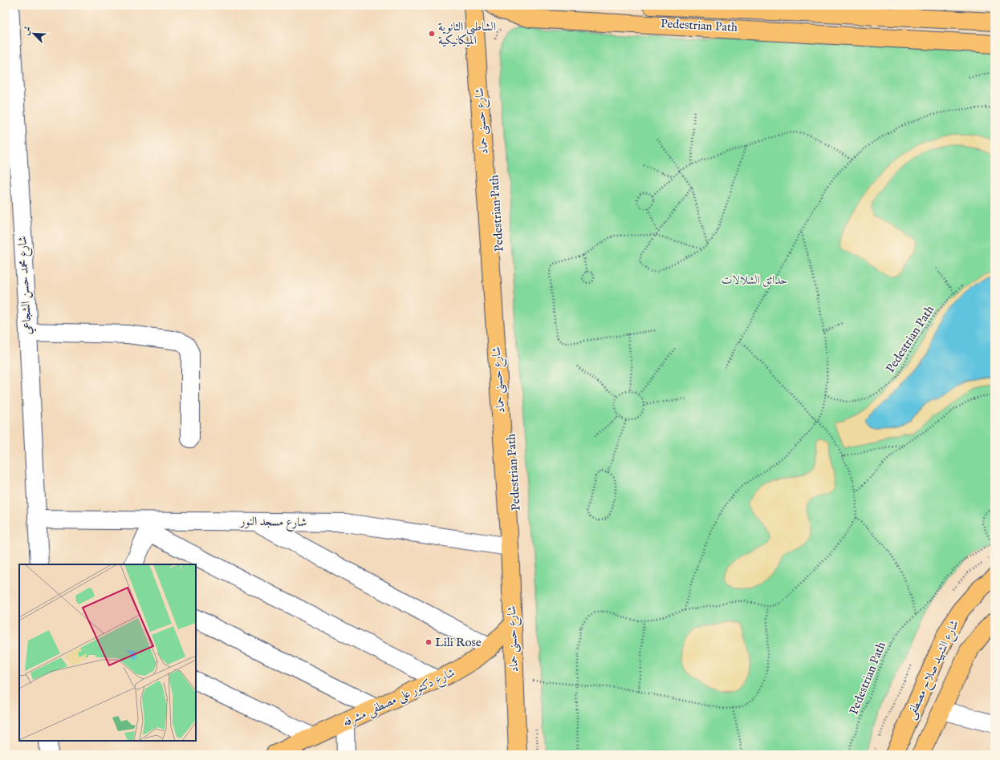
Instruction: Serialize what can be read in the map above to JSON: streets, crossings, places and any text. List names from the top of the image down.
{
  "streets": {
    "main road": ["شارع حسنى حماد", "شارع الشهيد صلاح مصطفى", "شارع دكتور على مصطفى مشرفه"],
    "street": ["شارع محمد حسن الشجاعي", "شارع مسجد النور"],
    "path": ["Pedestrian Path"]
  },
  "crossings": [
    ["شارع حسنى حماد", "شارع مسجد النور"],
    ["شارع حسنى حماد", "شارع دكتور على مصطفى مشرفه"],
    ["شارع محمد حسن الشجاعي", "شارع مسجد النور"]
  ],
  "parks": ["حدائق الشلالات"],
  "places": ["الشاطبي الثانوية الميكانيكية", "Lili Rose"],
  "north": "top left"
}
